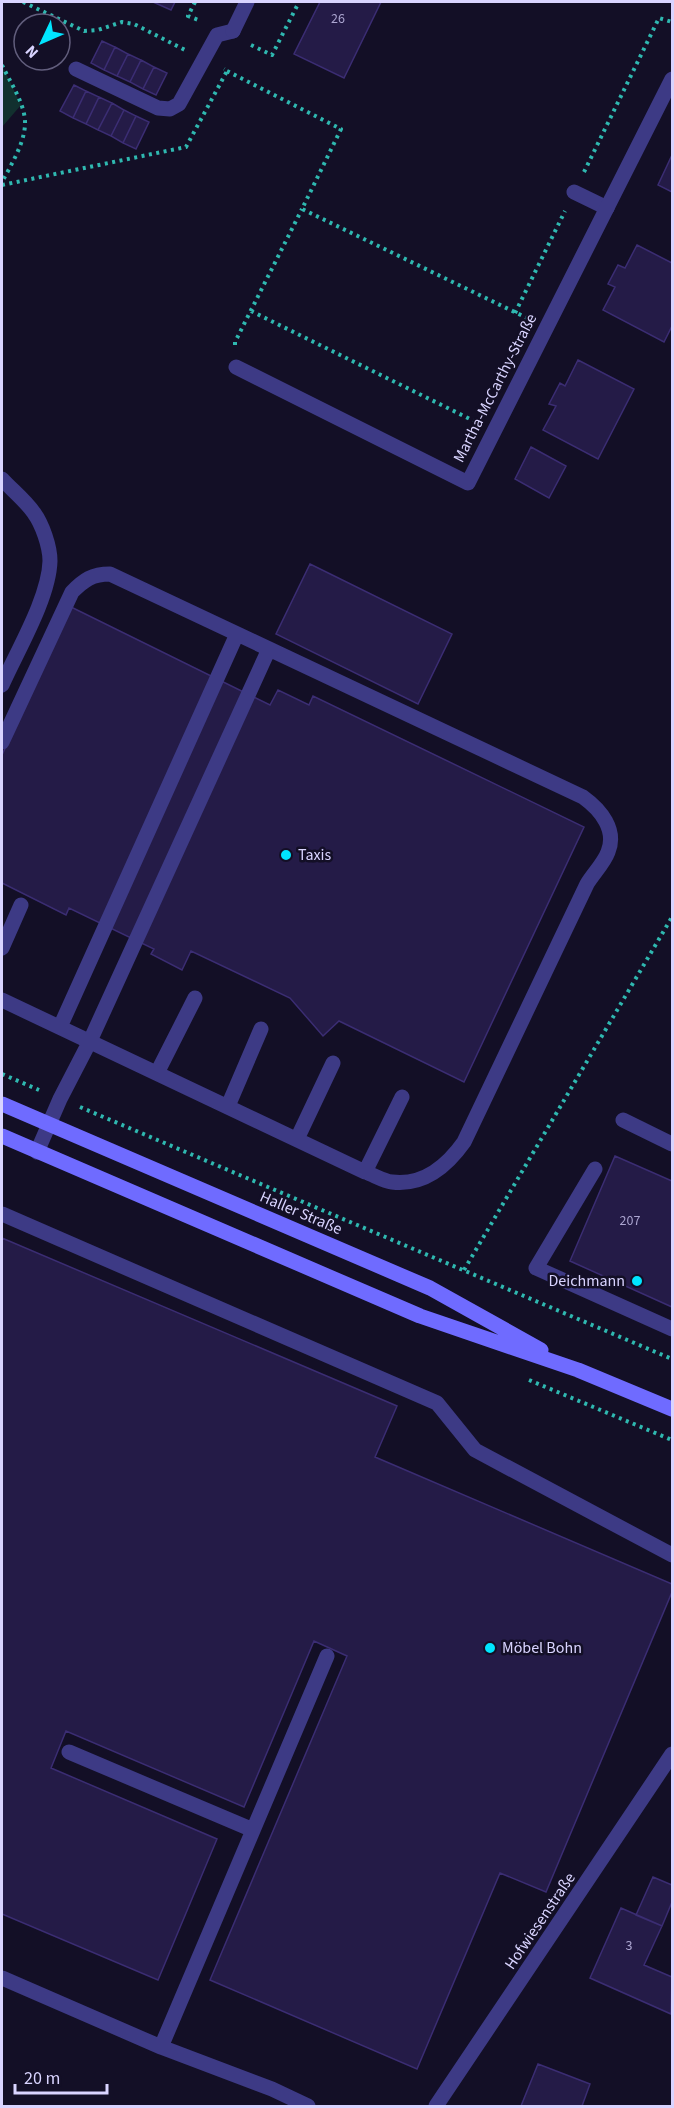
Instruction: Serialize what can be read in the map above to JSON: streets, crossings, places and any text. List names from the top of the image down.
{
  "streets": {
    "main road": ["Haller Straße"],
    "street": ["Martha-McCarthy-Straße", "Hofwiesenstraße"]
  },
  "places": ["Taxis", "Deichmann", "Möbel Bohn"],
  "house_numbers": ["26", "207", "3"],
  "scale_bar": "20 m",
  "north": "bottom left"
}
